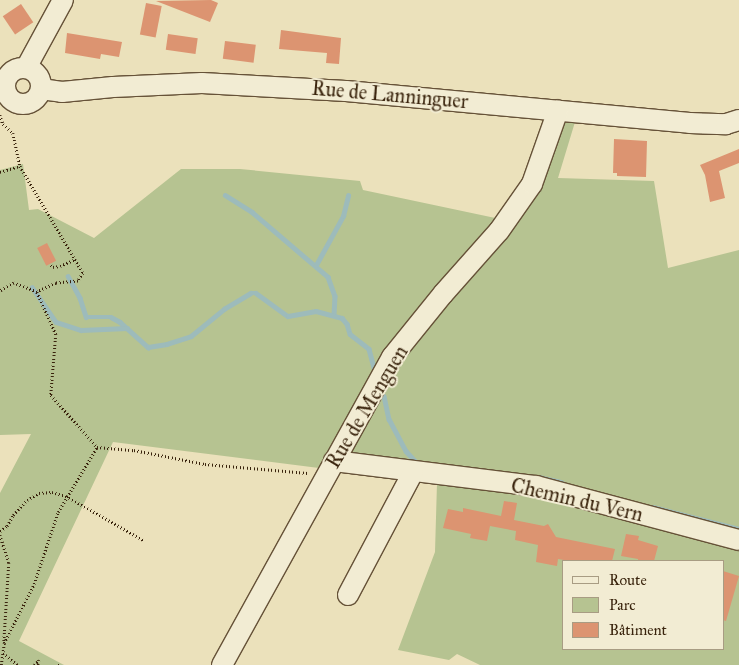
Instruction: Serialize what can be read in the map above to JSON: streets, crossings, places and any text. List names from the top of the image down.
{
  "streets": {
    "street": ["Rue de Lanninguer", "Rue de Menguen", "Chemin du Vern"]
  },
  "crossings": [
    ["Rue de Lanninguer", "Rue de Menguen"],
    ["Rue de Menguen", "Chemin du Vern"]
  ],
  "legend": ["Route", "Parc", "Bâtiment"]
}
